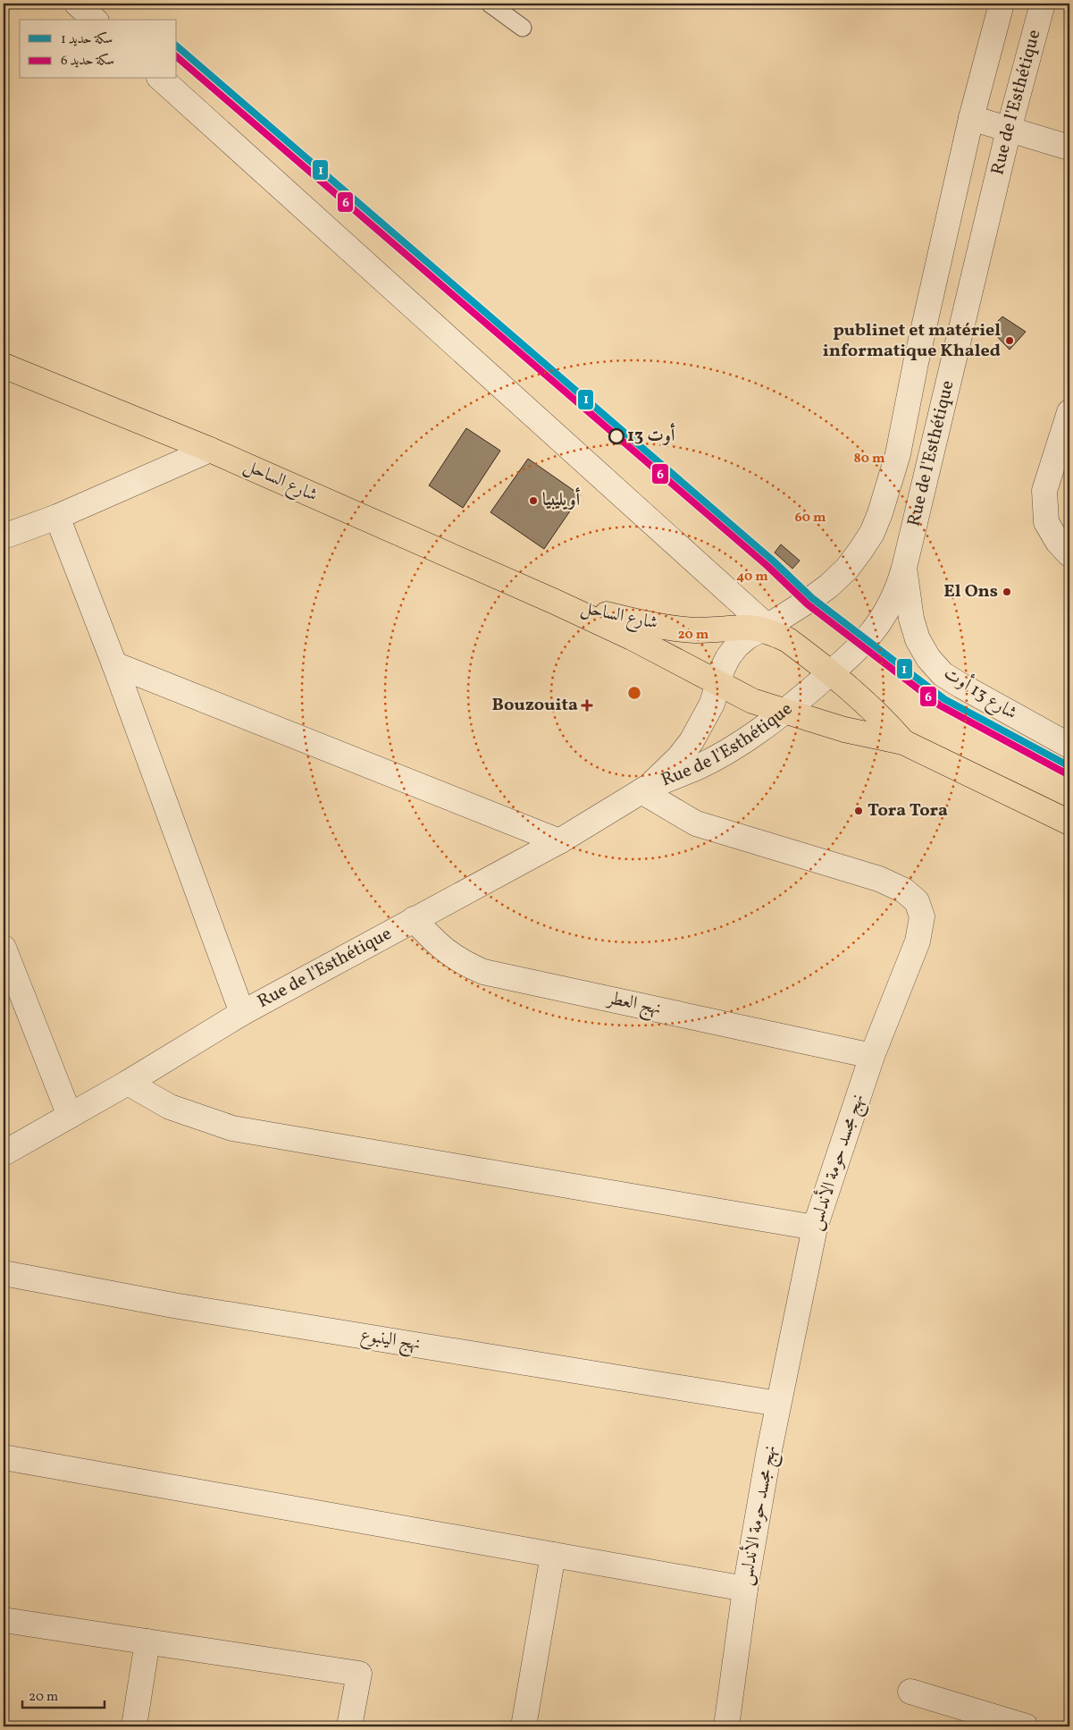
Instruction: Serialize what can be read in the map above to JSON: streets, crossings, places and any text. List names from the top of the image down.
{
  "streets": {
    "main road": ["شارع الساحل"],
    "street": [
      "Rue de l'Esthétique",
      "شارع 13 أوت",
      "نهج العطر",
      "نهج مجسد حومة الأندلس",
      "نهج الينبوع"
    ]
  },
  "crossings": [
    ["Rue de l'Esthétique", "شارع الساحل"],
    ["Rue de l'Esthétique", "شارع 13 أوت"],
    ["Rue de l'Esthétique", "نهج العطر"],
    ["Rue de l'Esthétique", "نهج مجسد حومة الأندلس"],
    ["نهج العطر", "نهج مجسد حومة الأندلس"],
    ["نهج مجسد حومة الأندلس", "نهج الينبوع"]
  ],
  "places": {
    "other": [
      "publinet et matériel informatique Khaled",
      "13 أوت",
      "أويليبيا",
      "El Ons",
      "Tora Tora"
    ],
    "health": ["Bouzouita"]
  },
  "lines": ["rail line 1", "rail line 6"],
  "legend": ["سكة حديد 1", "سكة حديد 6"],
  "scale_bar": "20 m",
  "rings": [
    "80 m",
    "60 m",
    "40 m",
    "20 m"
  ]
}
